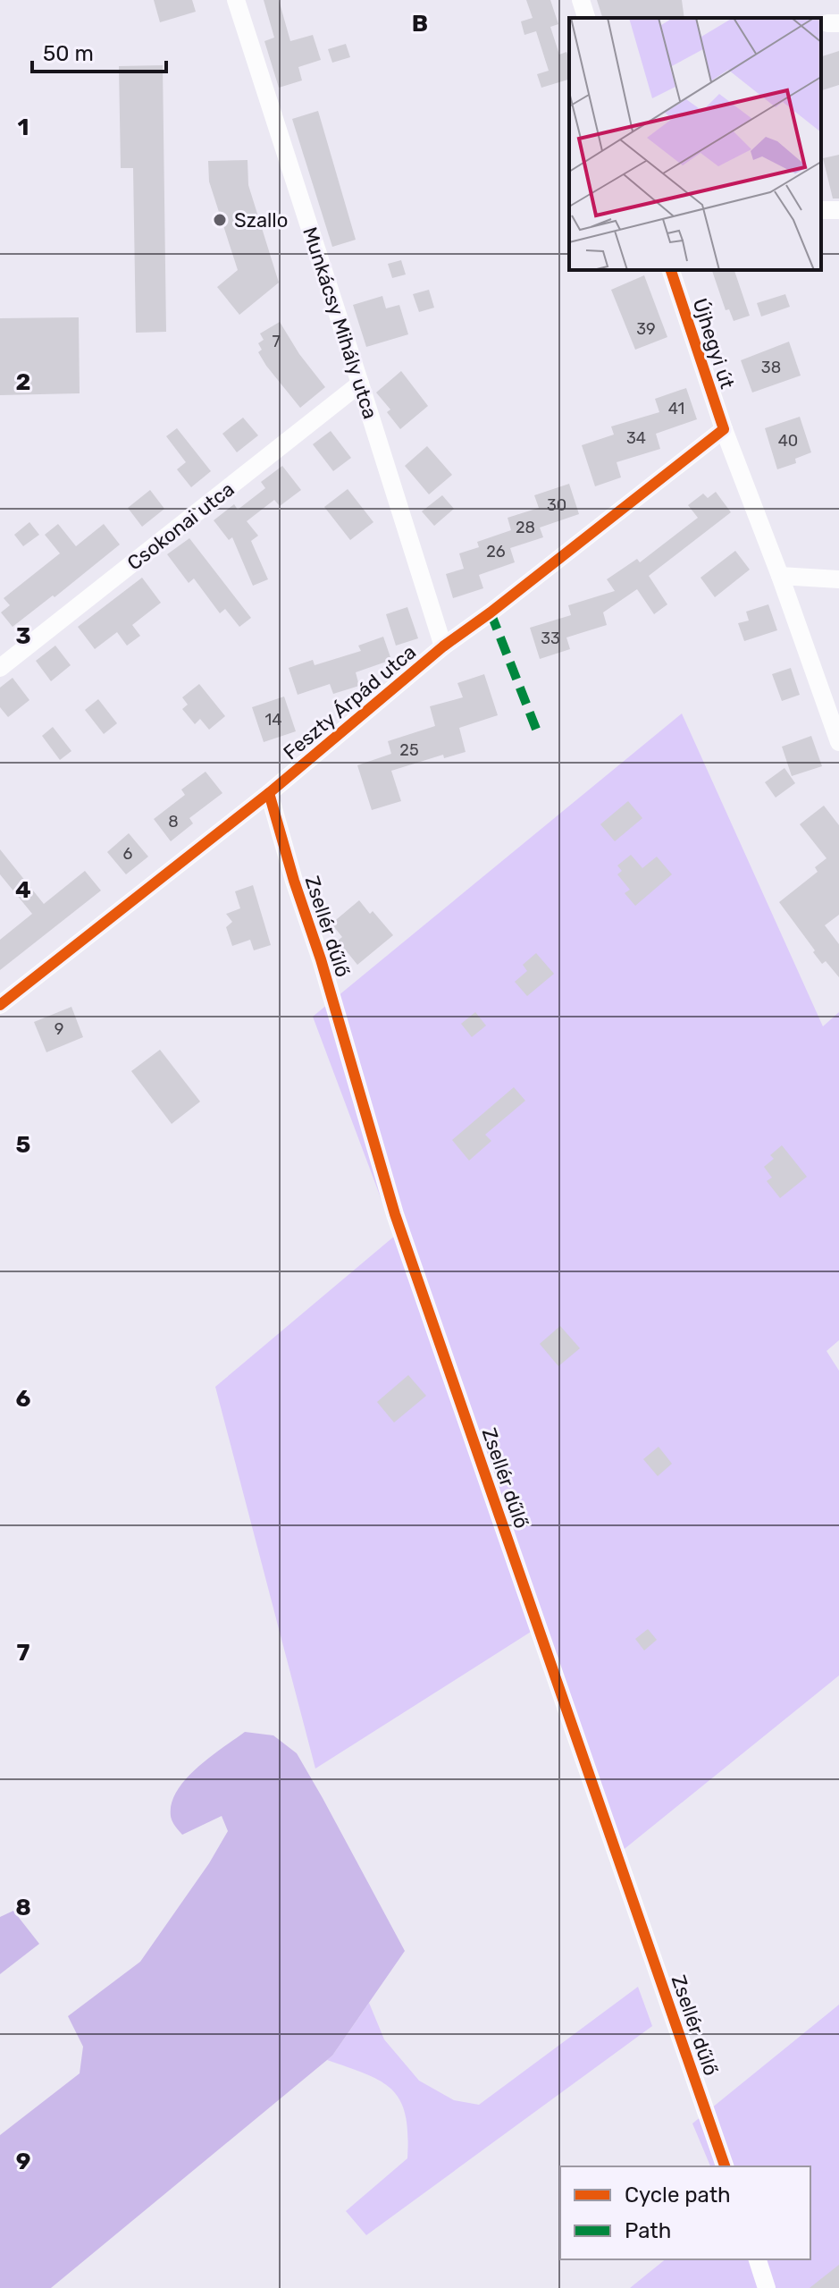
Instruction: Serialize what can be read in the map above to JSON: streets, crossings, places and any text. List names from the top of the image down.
{
  "streets": {
    "street": [
      "Munkácsy Mihály utca",
      "Újhegyi út",
      "Csokonai utca",
      "Feszty Árpád utca",
      "Zsellér dűlő"
    ]
  },
  "crossings": [
    ["Munkácsy Mihály utca", "Csokonai utca"],
    ["Munkácsy Mihály utca", "Feszty Árpád utca"],
    ["Újhegyi út", "Feszty Árpád utca"],
    ["Feszty Árpád utca", "Zsellér dűlő"]
  ],
  "places": ["Szallo"],
  "house_numbers": [
    "39",
    "7",
    "38",
    "41",
    "34",
    "40",
    "30",
    "28",
    "26",
    "33",
    "14",
    "25",
    "8",
    "6",
    "9"
  ],
  "legend": ["Cycle path", "Path"],
  "scale_bar": "50 m",
  "grid": {
    "columns": ["B"],
    "rows": [
      "1",
      "2",
      "3",
      "4",
      "5",
      "6",
      "7",
      "8",
      "9"
    ]
  }
}
